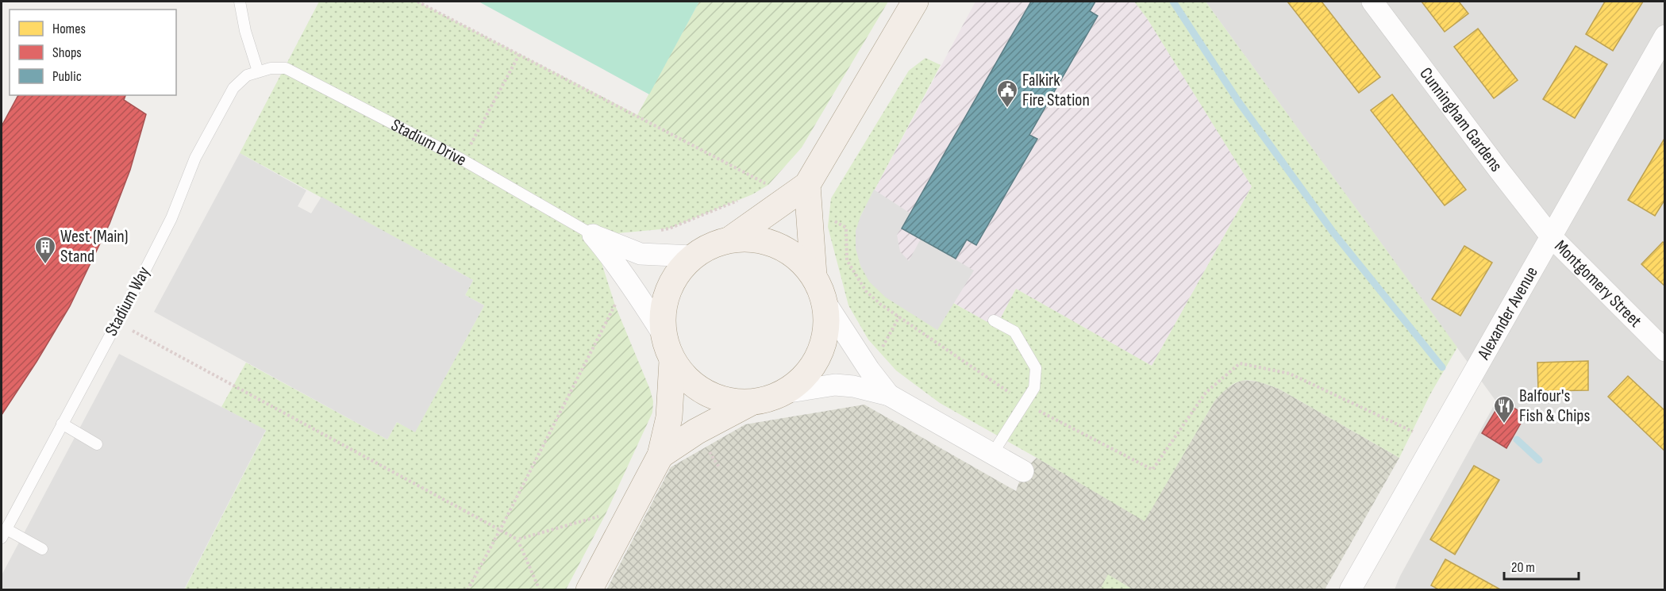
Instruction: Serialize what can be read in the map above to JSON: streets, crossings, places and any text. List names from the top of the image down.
{
  "streets": {
    "street": [
      "Cunningham Gardens",
      "Stadium Drive",
      "Montgomery Street",
      "Alexander Avenue"
    ],
    "lane": ["Stadium Way"]
  },
  "crossings": [
    ["Cunningham Gardens", "Montgomery Street"],
    ["Cunningham Gardens", "Alexander Avenue"],
    ["Stadium Drive", "Stadium Way"],
    ["Montgomery Street", "Alexander Avenue"]
  ],
  "places": {
    "public building": ["Falkirk Fire Station"],
    "building": ["West (Main) Stand"],
    "restaurant": ["Balfour's Fish & Chips"]
  },
  "legend": ["Homes", "Shops", "Public"],
  "scale_bar": "20 m"
}
